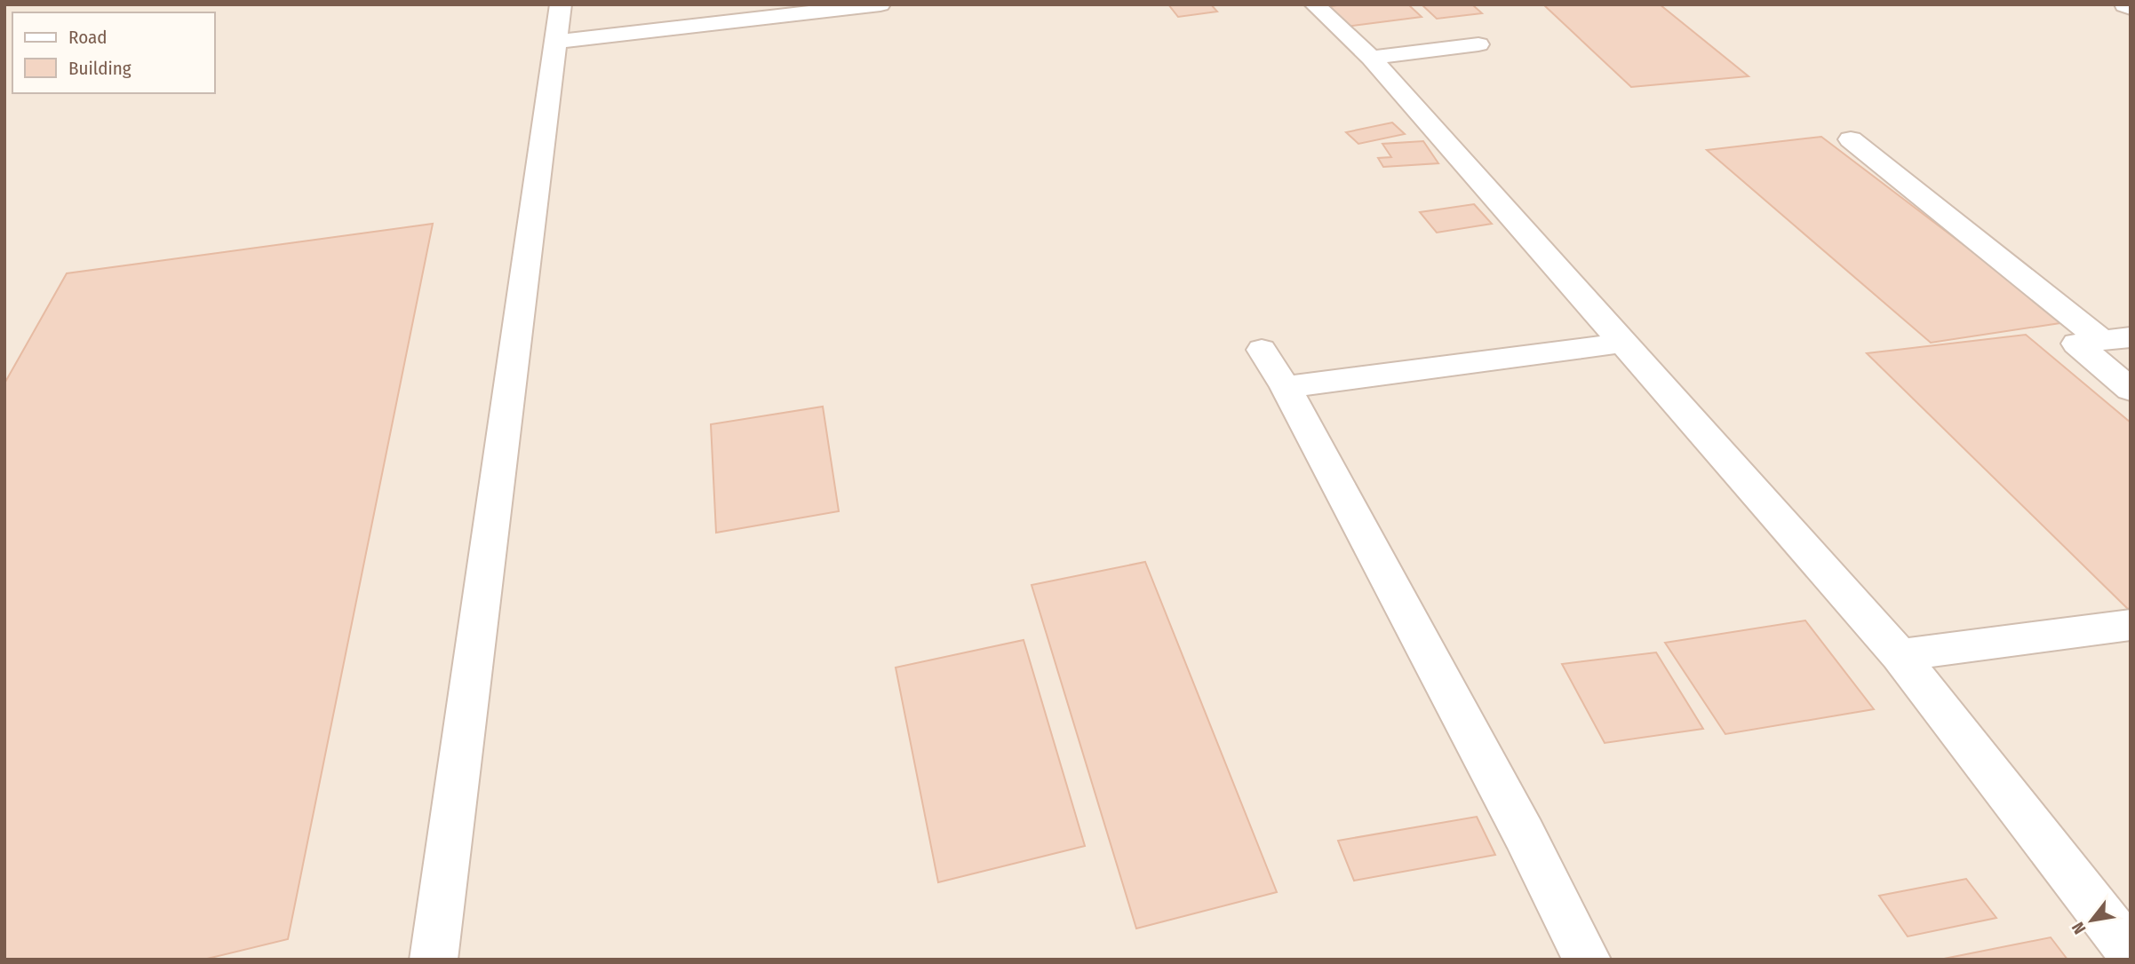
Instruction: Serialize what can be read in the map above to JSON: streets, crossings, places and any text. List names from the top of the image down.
{
  "legend": ["Road", "Building"],
  "north": "bottom left"
}
